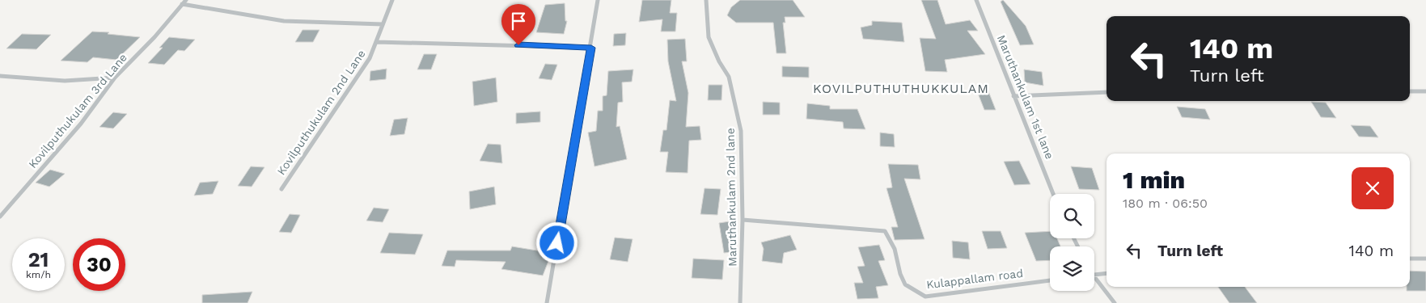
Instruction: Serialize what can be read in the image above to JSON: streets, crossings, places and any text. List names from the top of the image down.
{
  "streets": {
    "street": [
      "Maruthankulam 1st lane",
      "Kovilputhukulam 3rd Lane",
      "Kovilputhukulam 2nd Lane",
      "Maruthankulam 2nd lane",
      "Kulappallam road"
    ]
  },
  "crossings": [
    ["Maruthankulam 2nd lane", "Kulappallam road"]
  ],
  "districts": ["KOVILPUTHUTHUKKULAM"],
  "page": {
    "turn": ["140 m", "Turn left"],
    "heading": ["1 min", "180 m · 06:50"],
    "list": [
      {
        "name": "Turn left",
        "value": "140 m"
      }
    ],
    "speed": "21 km/h",
    "limit": "30"
  }
}
